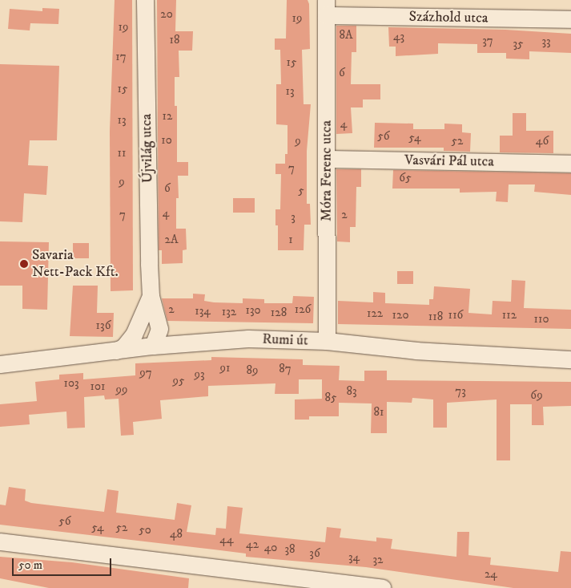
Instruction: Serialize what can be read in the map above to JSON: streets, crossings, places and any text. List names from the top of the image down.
{
  "streets": {
    "street": [
      "Százhold utca",
      "Újvilág utca",
      "Vasvári Pál utca",
      "Móra Ferenc utca",
      "Rumi út"
    ]
  },
  "crossings": [
    ["Százhold utca", "Móra Ferenc utca"],
    ["Újvilág utca", "Rumi út"],
    ["Vasvári Pál utca", "Móra Ferenc utca"],
    ["Móra Ferenc utca", "Rumi út"]
  ],
  "places": ["Savaria Nett-Pack Kft."],
  "house_numbers": [
    "20",
    "19",
    "19",
    "8A",
    "43",
    "18",
    "37",
    "33",
    "35",
    "17",
    "15",
    "6",
    "15",
    "13",
    "12",
    "13",
    "4",
    "56",
    "54",
    "10",
    "9",
    "52",
    "46",
    "11",
    "7",
    "65",
    "9",
    "6",
    "5",
    "4",
    "7",
    "2",
    "3",
    "2A",
    "1",
    "2",
    "126",
    "130",
    "134",
    "132",
    "128",
    "122",
    "120",
    "116",
    "112",
    "118",
    "110",
    "136",
    "91",
    "87",
    "89",
    "97",
    "93",
    "95",
    "103",
    "101",
    "99",
    "83",
    "73",
    "69",
    "85",
    "81",
    "56",
    "54",
    "52",
    "50",
    "48",
    "44",
    "42",
    "40",
    "38",
    "36",
    "34",
    "32",
    "24"
  ],
  "scale_bar": "50 m"
}
